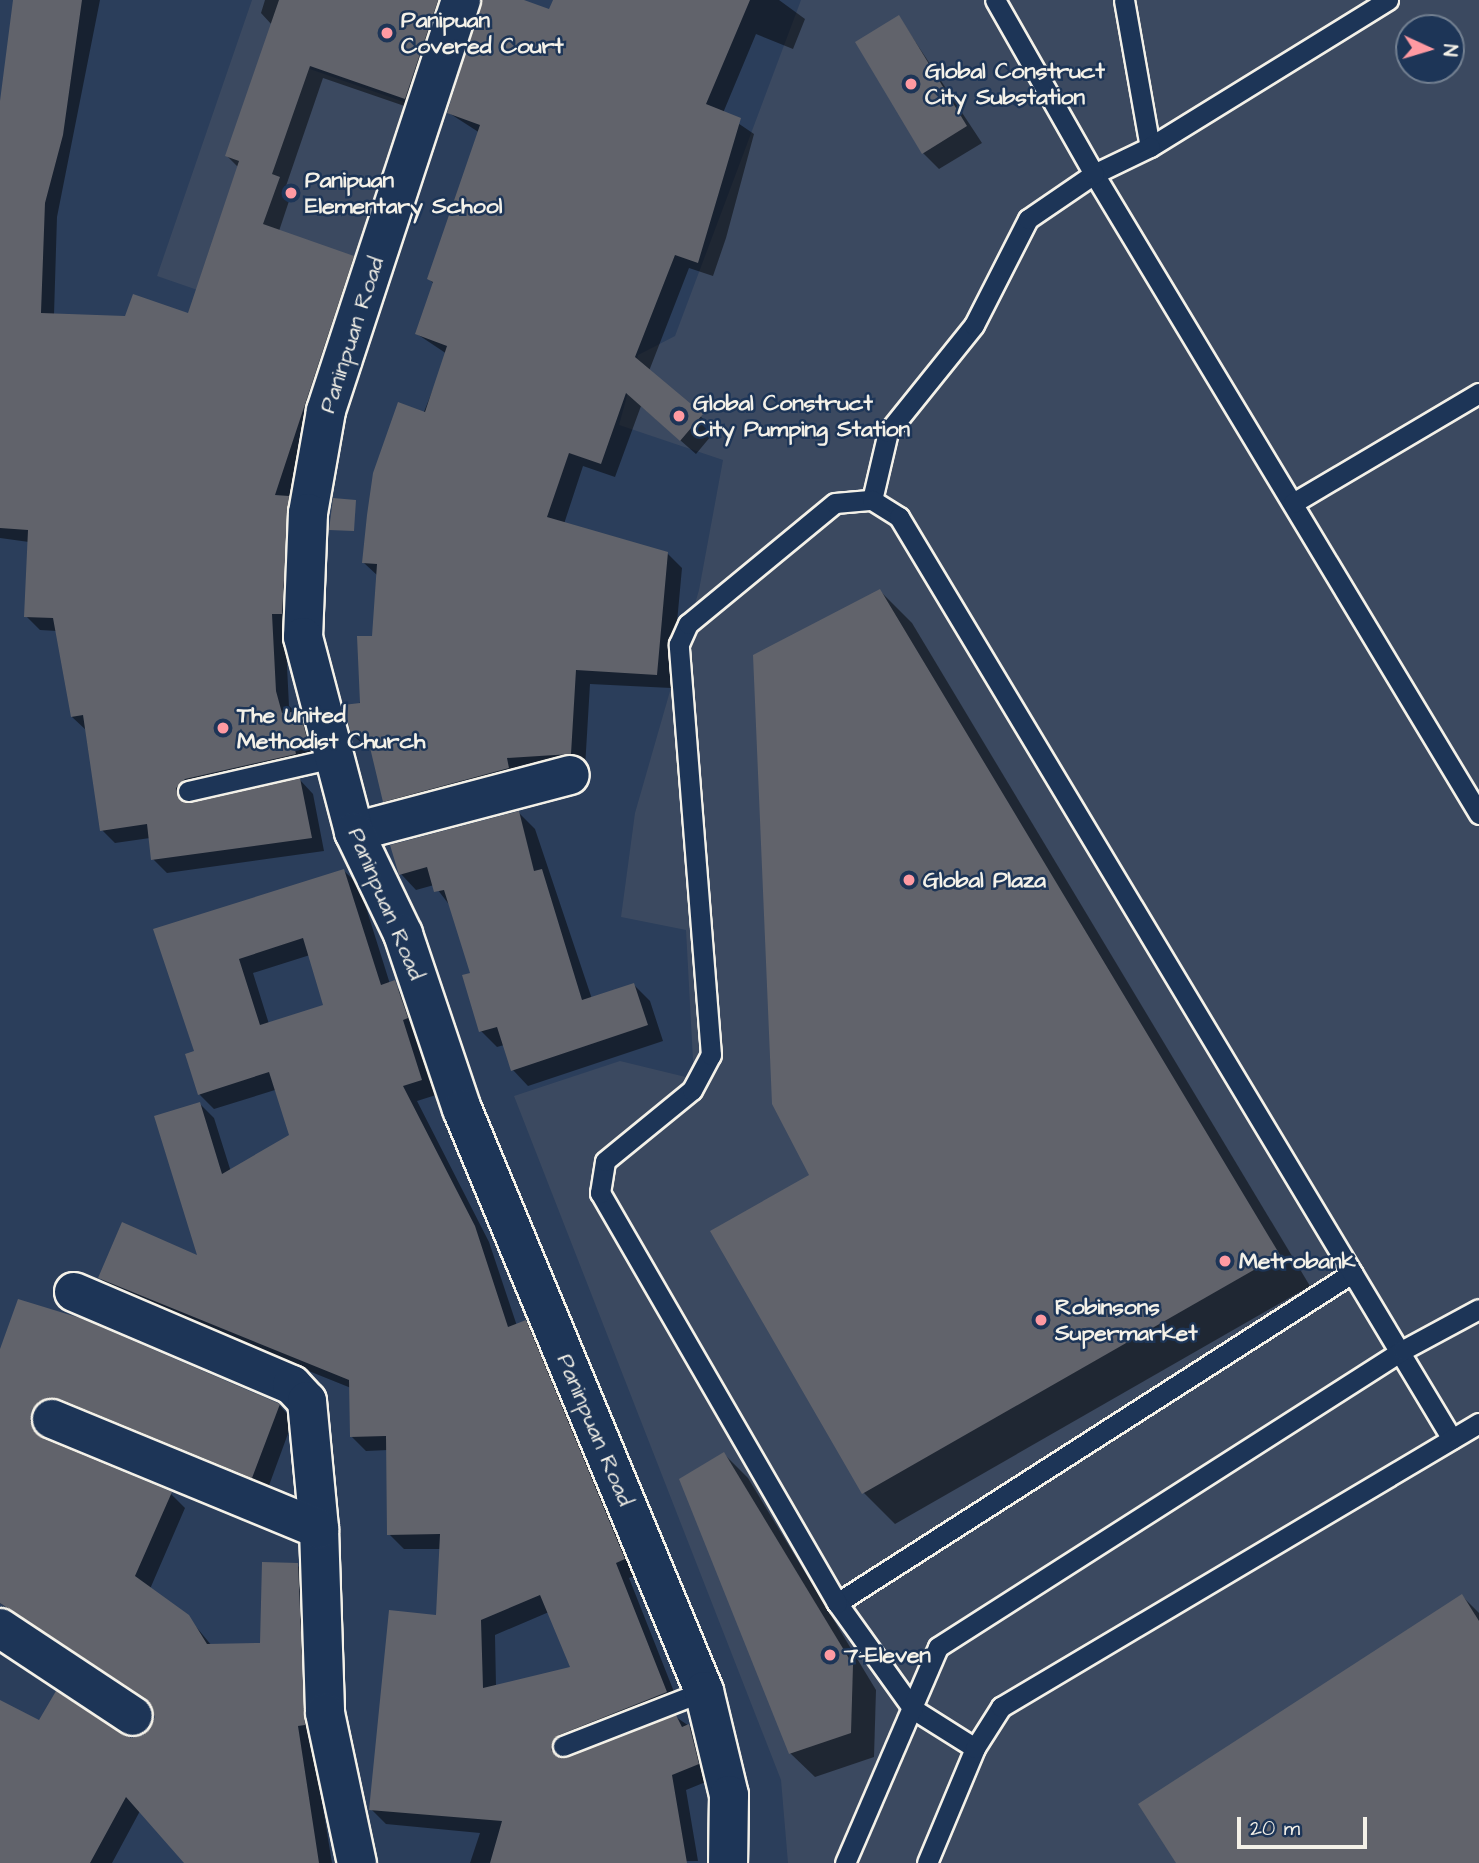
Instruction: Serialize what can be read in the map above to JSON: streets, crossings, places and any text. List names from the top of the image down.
{
  "streets": {
    "main road": ["Paninpuan Road"]
  },
  "places": [
    "Panipuan Covered Court",
    "Global Construct City Substation",
    "Panipuan Elementary School",
    "Global Construct City Pumping Station",
    "The United Methodist Church",
    "Global Plaza",
    "Metrobank",
    "Robinsons Supermarket",
    "7-Eleven"
  ],
  "scale_bar": "20 m",
  "north": "right"
}
